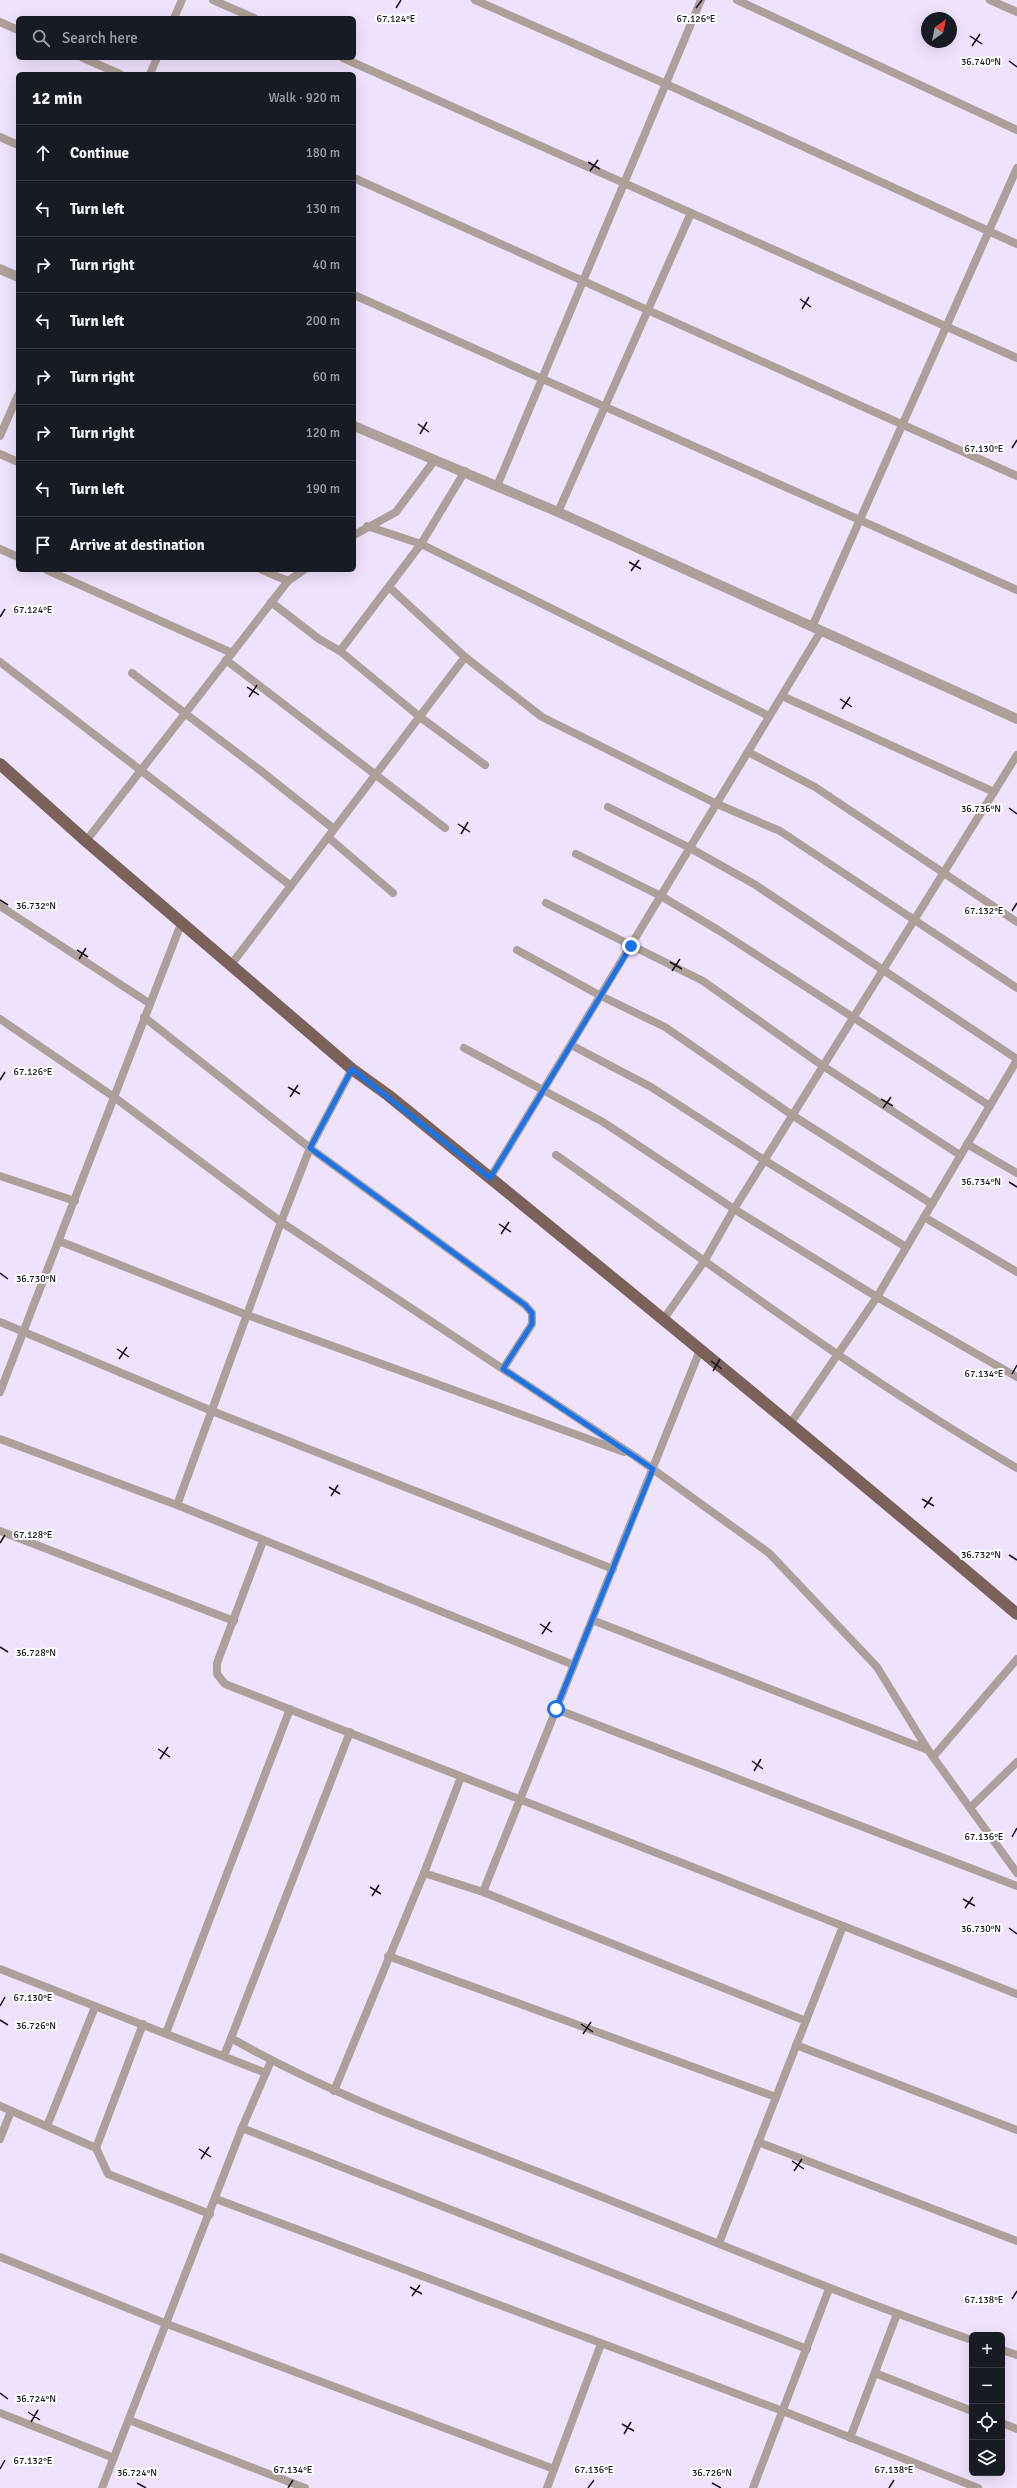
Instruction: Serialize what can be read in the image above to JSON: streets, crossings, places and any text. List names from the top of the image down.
{
  "north": "top right",
  "page": {
    "search": "Search here",
    "heading": ["12 min", "Walk · 920 m"],
    "list": [
      ["Continue", "180 m"],
      ["Turn left", "130 m"],
      ["Turn right", "40 m"],
      ["Turn left", "200 m"],
      ["Turn right", "60 m"],
      ["Turn right", "120 m"],
      ["Turn left", "190 m"],
      "Arrive at destination"
    ],
    "map_buttons": ["+", "−"]
  },
  "coordinates": [
    "67.126°E",
    "67.124°E",
    "36.740°N",
    "67.130°E",
    "36.736°N",
    "36.732°N",
    "67.132°E",
    "36.734°N",
    "36.730°N",
    "67.134°E",
    "67.128°E",
    "36.728°N",
    "67.136°E",
    "36.726°N",
    "67.138°E",
    "36.724°N"
  ]
}
